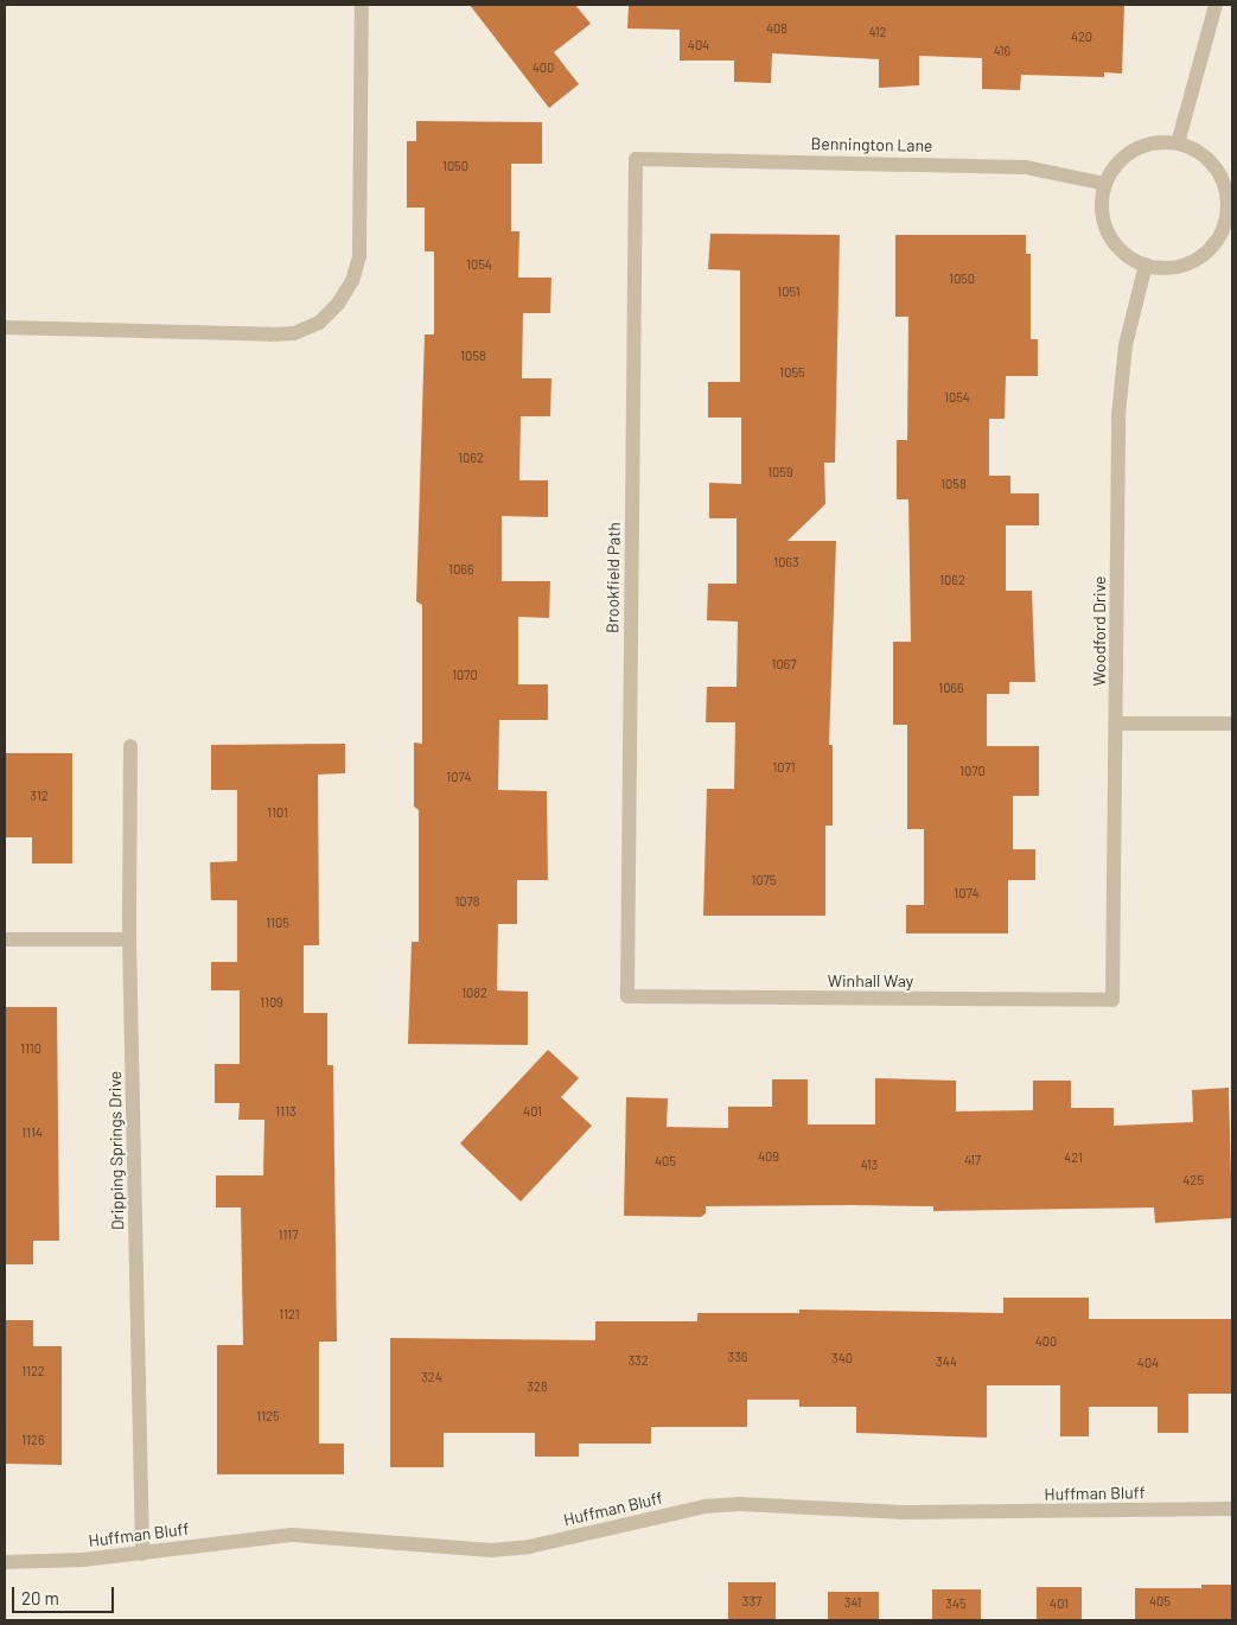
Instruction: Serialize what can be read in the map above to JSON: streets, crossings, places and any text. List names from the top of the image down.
{
  "streets": {
    "street": [
      "Bennington Lane",
      "Brookfield Path",
      "Woodford Drive",
      "Winhall Way",
      "Dripping Springs Drive",
      "Huffman Bluff"
    ]
  },
  "crossings": [
    ["Bennington Lane", "Brookfield Path"],
    ["Bennington Lane", "Woodford Drive"],
    ["Brookfield Path", "Winhall Way"],
    ["Woodford Drive", "Winhall Way"],
    ["Dripping Springs Drive", "Huffman Bluff"]
  ],
  "house_numbers": [
    "408",
    "412",
    "420",
    "404",
    "416",
    "400",
    "1050",
    "1054",
    "1050",
    "1051",
    "1058",
    "1055",
    "1054",
    "1062",
    "1059",
    "1058",
    "1063",
    "1066",
    "1062",
    "1067",
    "1070",
    "1066",
    "1071",
    "1070",
    "1074",
    "312",
    "1101",
    "1075",
    "1074",
    "1078",
    "1105",
    "1082",
    "1109",
    "1110",
    "1113",
    "401",
    "1114",
    "409",
    "421",
    "417",
    "405",
    "413",
    "425",
    "1117",
    "1121",
    "400",
    "336",
    "340",
    "332",
    "344",
    "404",
    "1122",
    "324",
    "328",
    "1125",
    "1126",
    "337",
    "405",
    "341",
    "345",
    "401"
  ],
  "scale_bar": "20 m"
}
